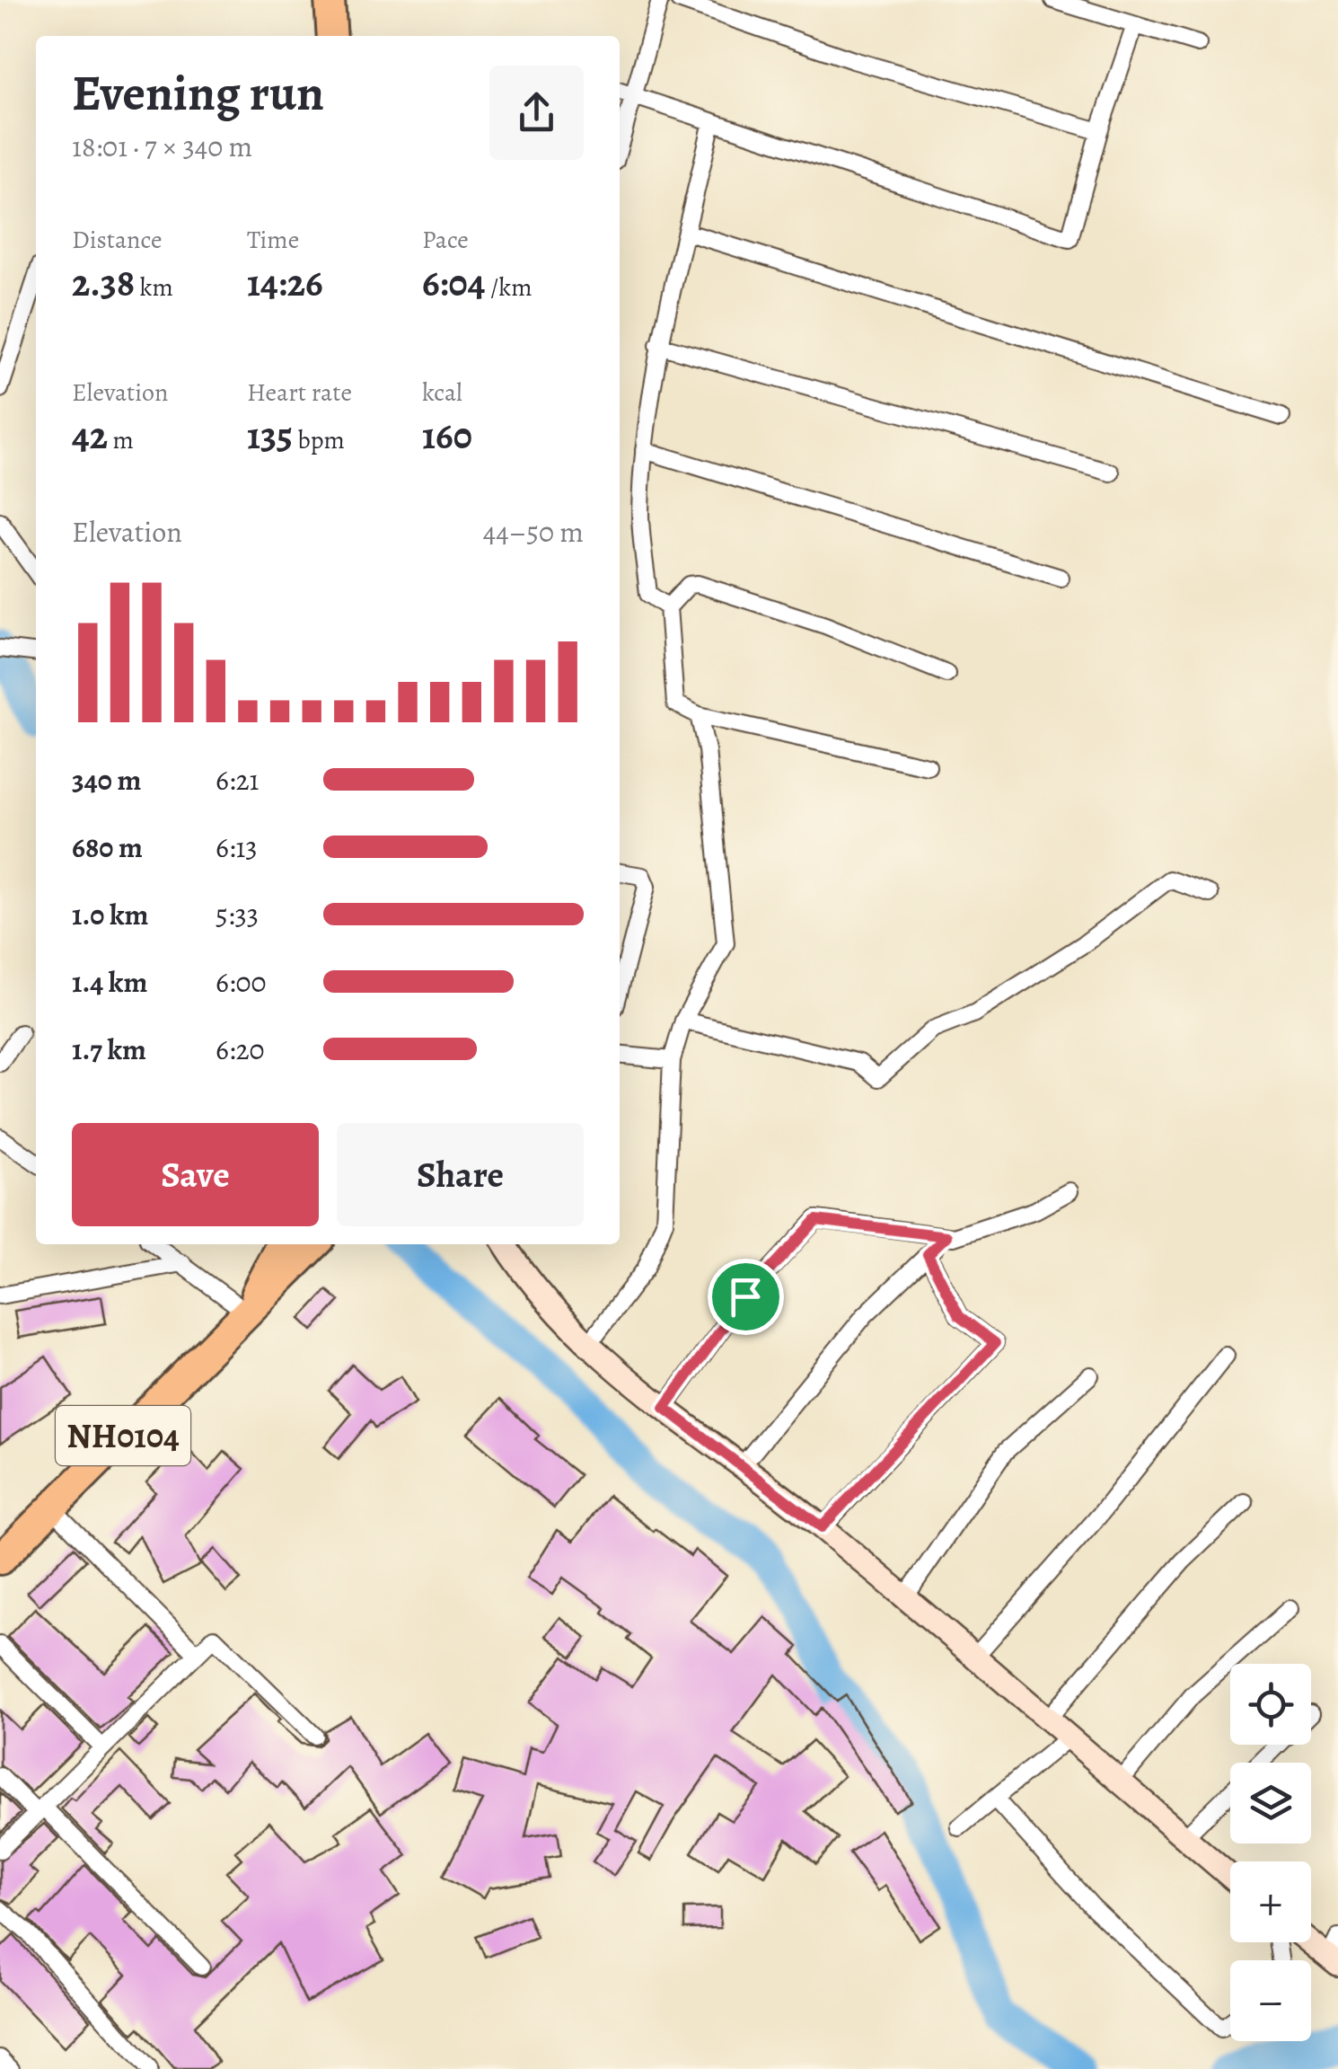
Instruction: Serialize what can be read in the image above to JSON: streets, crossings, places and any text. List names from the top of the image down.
{
  "streets": {
    "highway": ["NH0104"]
  },
  "page": {
    "heading": ["Evening run", "18:01 · 7 × 340 m"],
    "stats": [
      ["Distance", "2.38 km"],
      ["Time", "14:26"],
      ["Pace", "6:04 /km"],
      ["Elevation", "42 m"],
      ["Heart rate", "135 bpm"],
      ["kcal", "160"]
    ],
    "chart": ["Elevation", "44–50 m"],
    "list": [
      {
        "name": "340 m",
        "note": "6:21"
      },
      {
        "name": "680 m",
        "note": "6:13"
      },
      {
        "name": "1.0 km",
        "note": "5:33"
      },
      {
        "name": "1.4 km",
        "note": "6:00"
      },
      {
        "name": "1.7 km",
        "note": "6:20"
      }
    ],
    "buttons": ["Save", "Share"],
    "map_buttons": ["+", "−"]
  }
}
